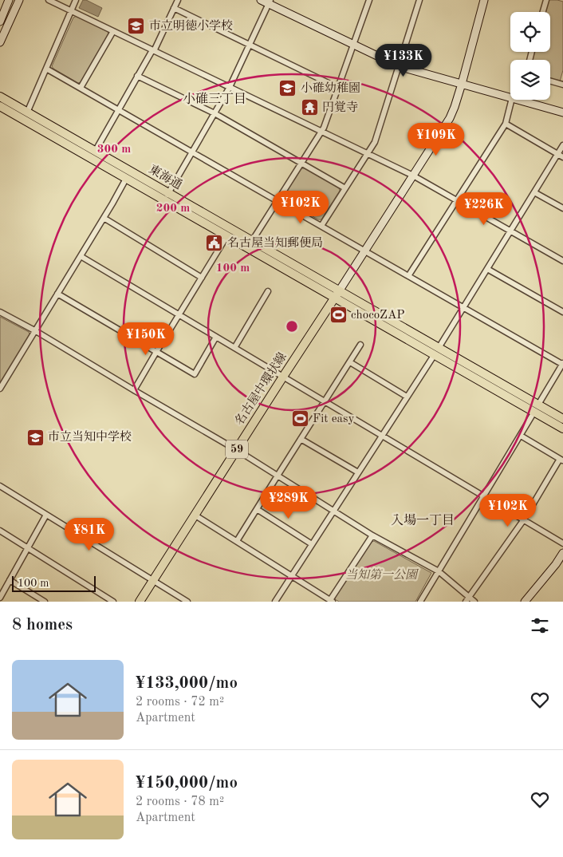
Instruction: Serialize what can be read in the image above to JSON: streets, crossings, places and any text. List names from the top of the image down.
{
  "streets": {
    "main road": ["東海通", "名古屋中環状線", "59"]
  },
  "crossings": [
    ["東海通", "名古屋中環状線"]
  ],
  "districts": ["小碓三丁目", "入場一丁目"],
  "parks": ["当知第一公園"],
  "places": {
    "school or university": ["市立明徳小学校", "小碓幼稚園", "市立当知中学校"],
    "temple": ["円覚寺"],
    "public building": ["名古屋当知郵便局"],
    "sports": ["chocoZAP", "Fit easy"]
  },
  "scale_bar": "100 m",
  "page": {
    "price": [
      "¥133K",
      "¥109K",
      "¥102K",
      "¥226K",
      "¥150K",
      "¥289K",
      "¥102K",
      "¥81K"
    ],
    "scale": "100 m",
    "heading": "8 homes",
    "list": [
      {
        "name": "¥133,000/mo",
        "note": "2 rooms · 72 m² · Apartment"
      },
      {
        "name": "¥150,000/mo",
        "note": "2 rooms · 78 m² · Apartment"
      }
    ]
  },
  "rings": ["300 m", "200 m", "100 m"]
}
